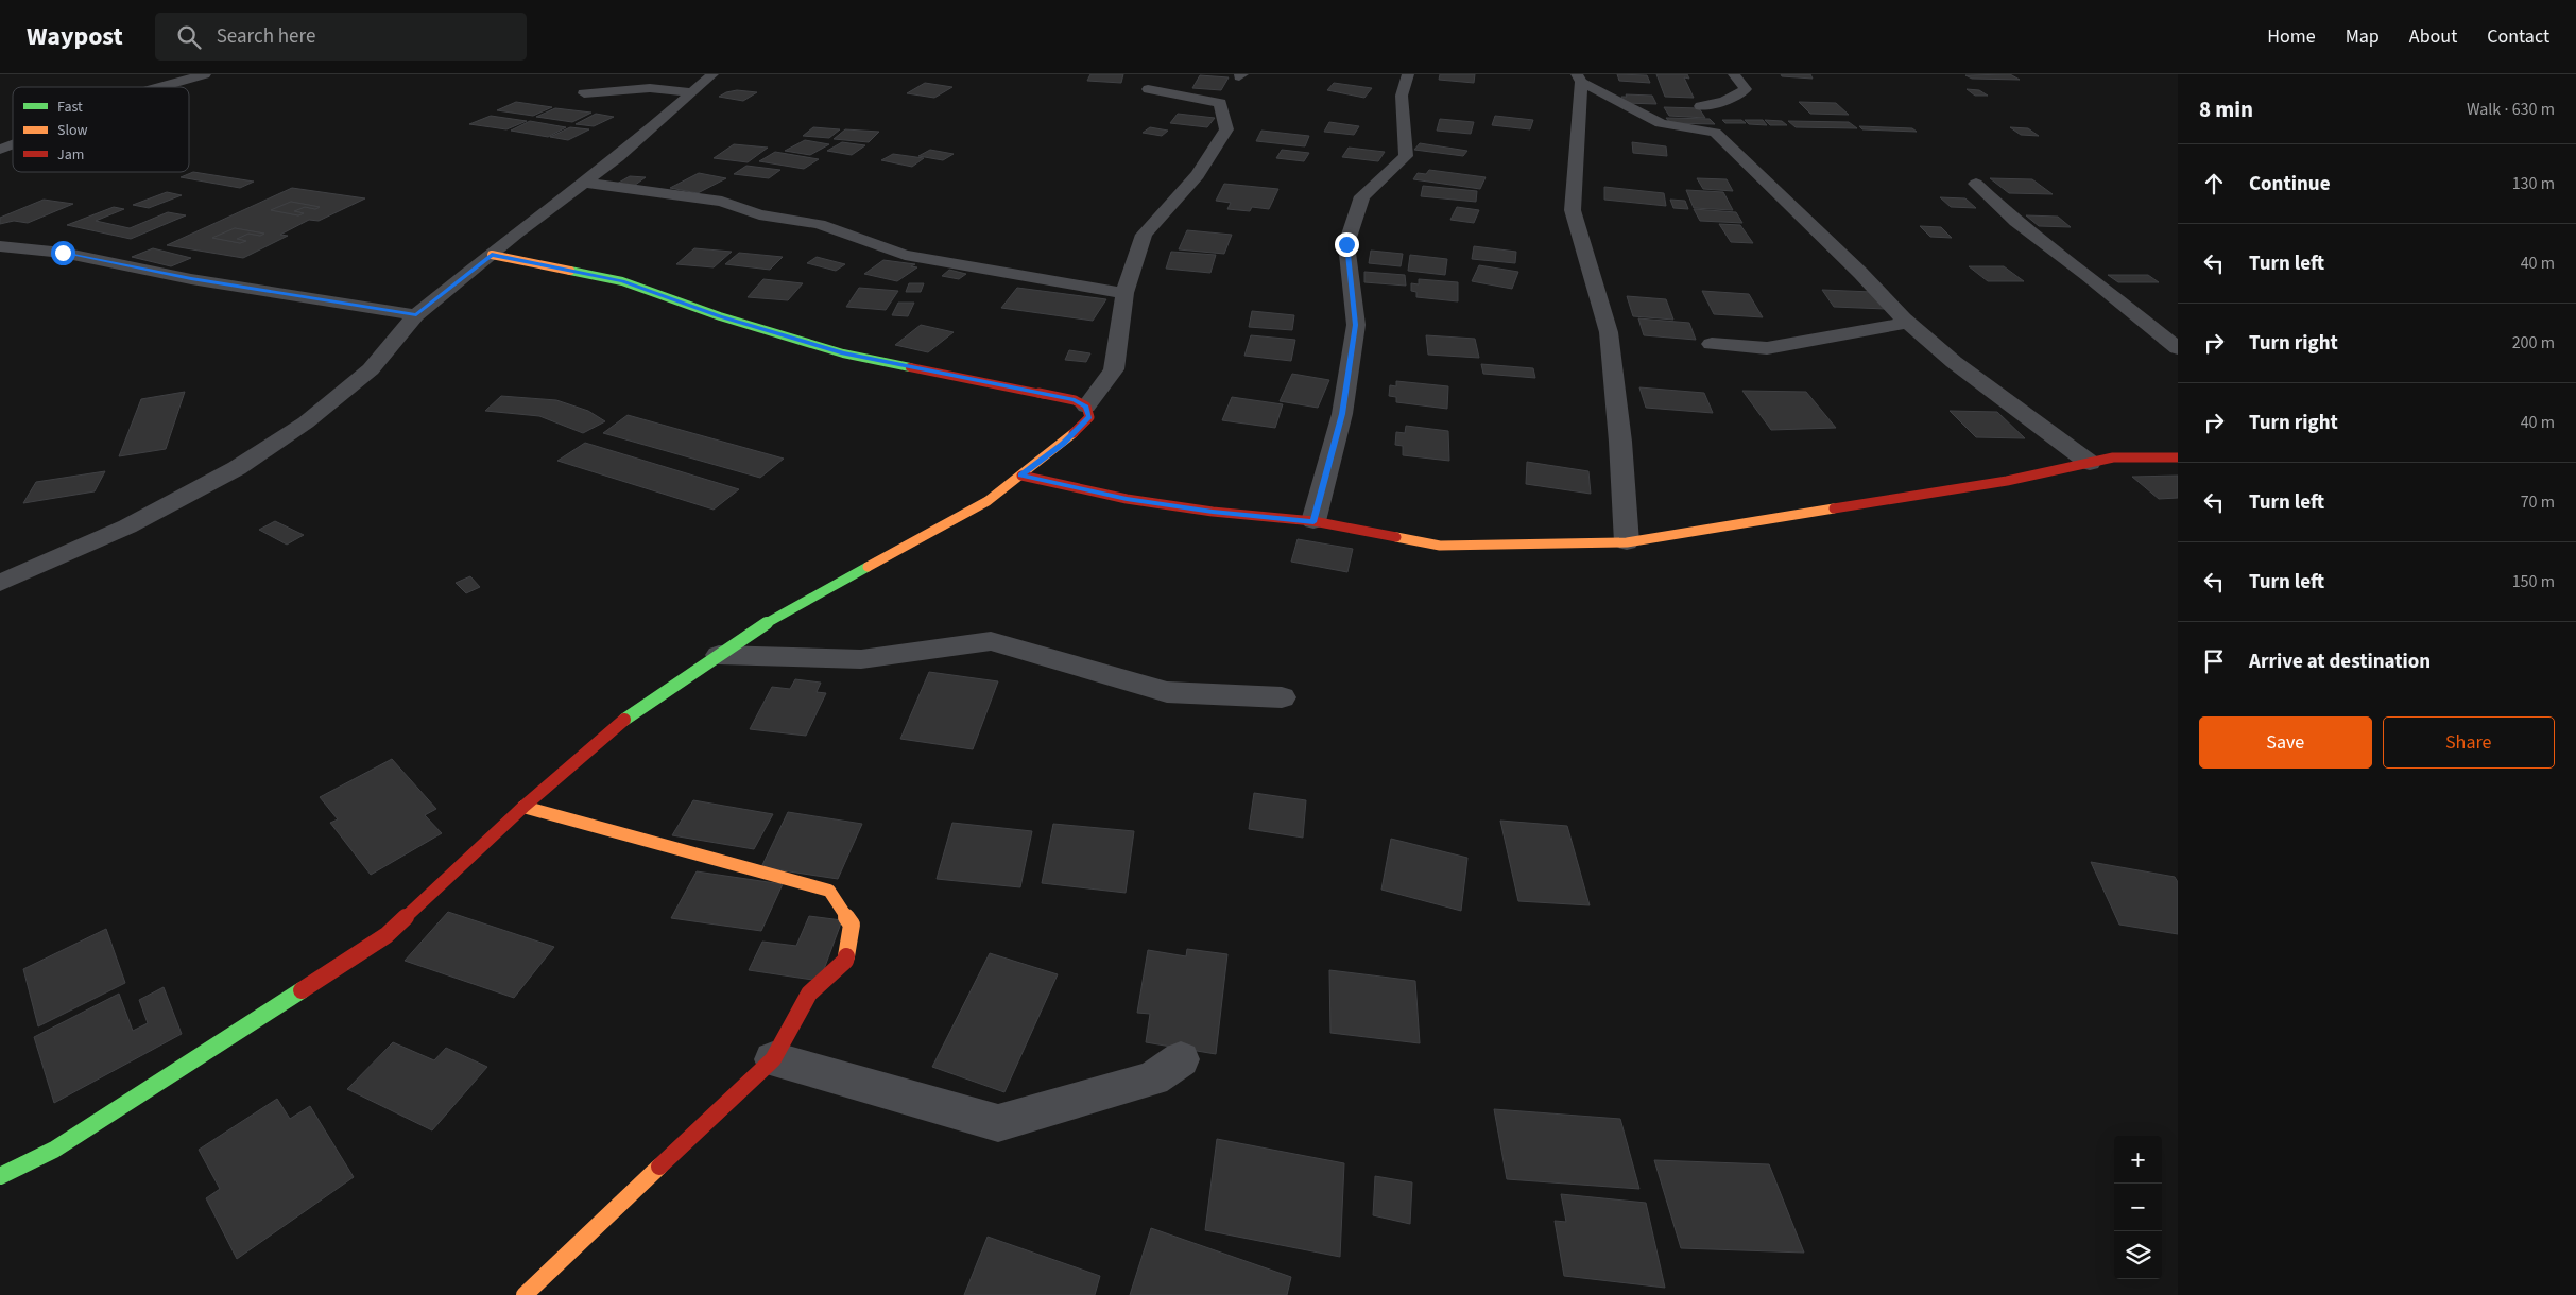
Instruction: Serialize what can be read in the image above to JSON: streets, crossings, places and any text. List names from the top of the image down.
{
  "legend": ["Fast", "Slow", "Jam"],
  "page": {
    "header": "Waypost",
    "search": "Search here",
    "nav": [
      "Home",
      "Map",
      "About",
      "Contact"
    ],
    "heading": ["8 min", "Walk · 630 m"],
    "list": [
      ["Continue", "130 m"],
      ["Turn left", "40 m"],
      ["Turn right", "200 m"],
      ["Turn right", "40 m"],
      ["Turn left", "70 m"],
      ["Turn left", "150 m"],
      "Arrive at destination"
    ],
    "buttons": ["Save", "Share"],
    "map_buttons": ["+", "−"]
  }
}
